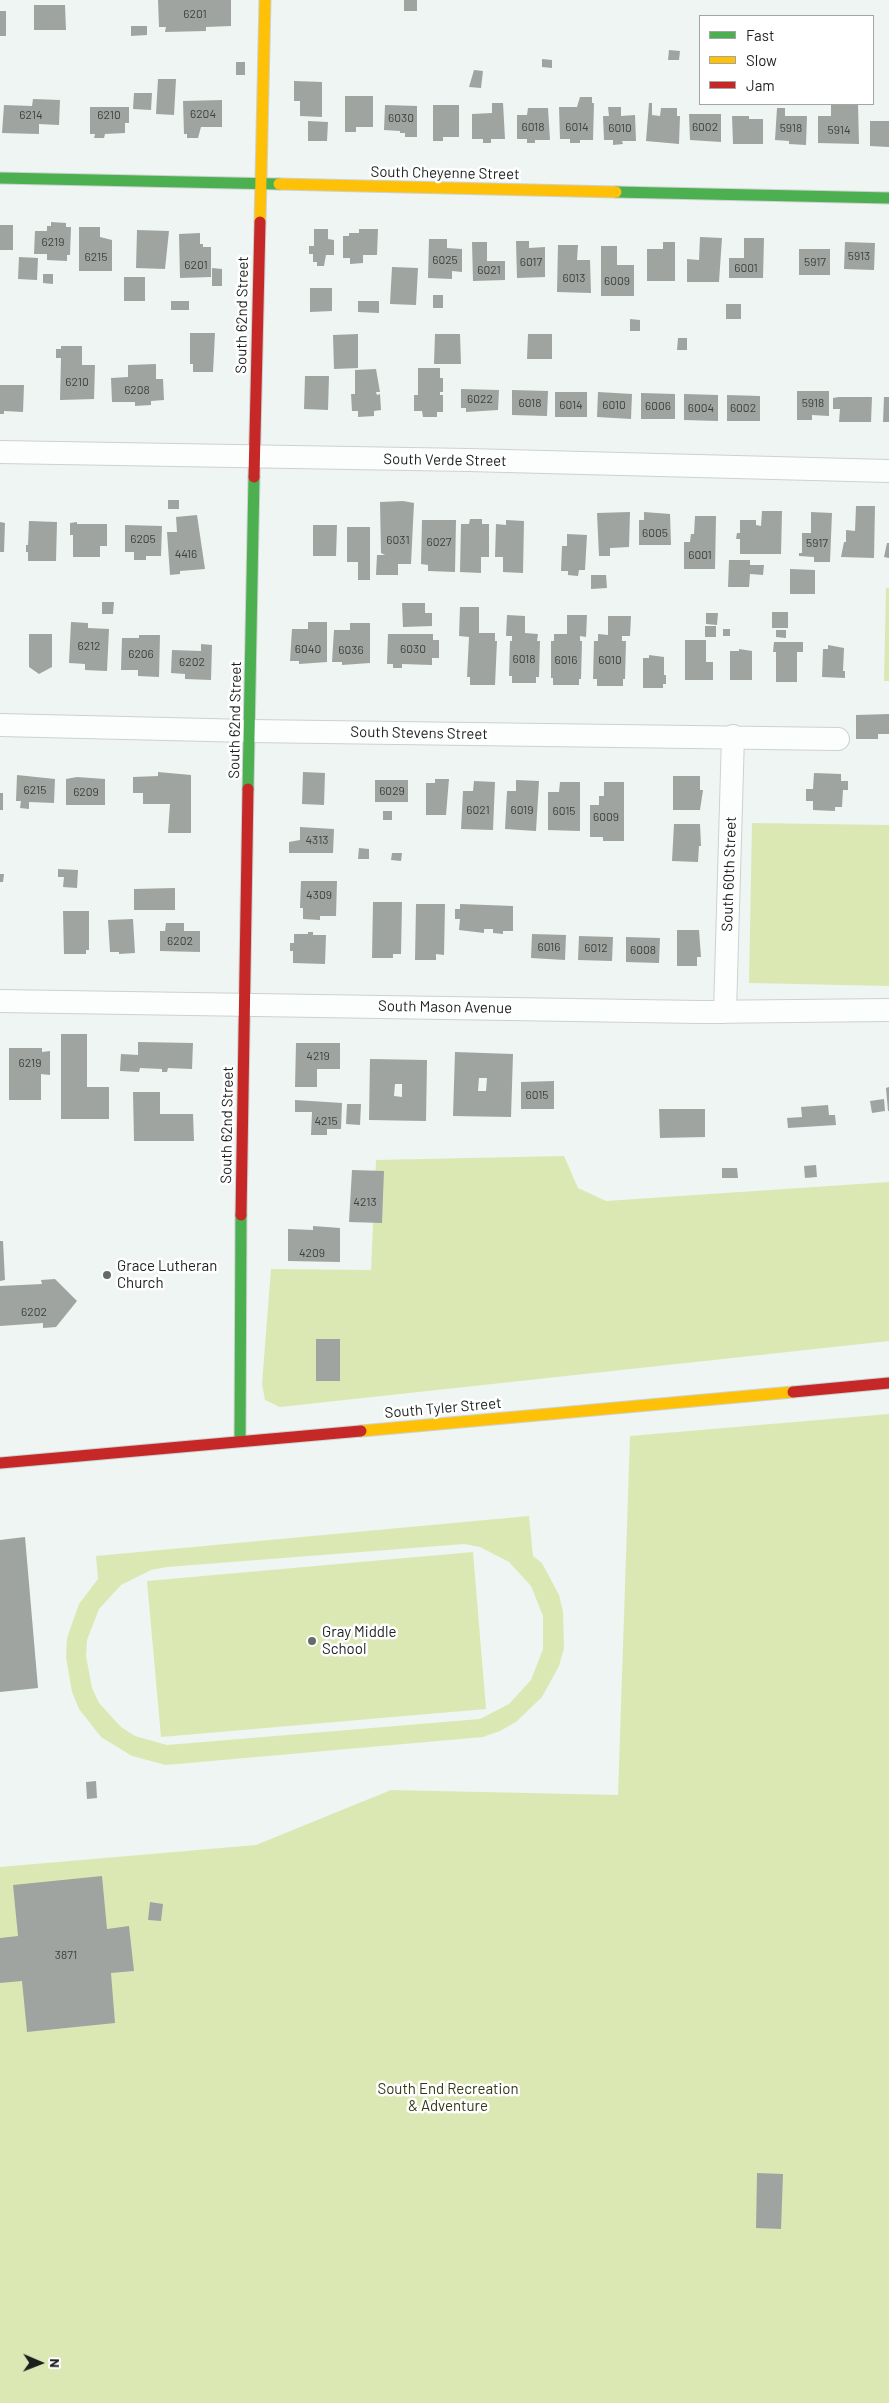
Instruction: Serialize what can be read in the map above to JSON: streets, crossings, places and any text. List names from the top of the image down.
{
  "streets": {
    "street": [
      "South Cheyenne Street",
      "South 62nd Street",
      "South Verde Street",
      "South Stevens Street",
      "South 60th Street",
      "South Mason Avenue",
      "South Tyler Street"
    ]
  },
  "crossings": [
    ["South Cheyenne Street", "South 62nd Street"],
    ["South 62nd Street", "South Verde Street"],
    ["South 62nd Street", "South Stevens Street"],
    ["South 62nd Street", "South Mason Avenue"],
    ["South 62nd Street", "South Tyler Street"],
    ["South Stevens Street", "South 60th Street"],
    ["South 60th Street", "South Mason Avenue"]
  ],
  "parks": ["South End Recreation & Adventure"],
  "places": ["Grace Lutheran Church", "Gray Middle School"],
  "house_numbers": [
    "6201",
    "6204",
    "6214",
    "6210",
    "6030",
    "6018",
    "6014",
    "6002",
    "6010",
    "5918",
    "5914",
    "6219",
    "5913",
    "6215",
    "6025",
    "6017",
    "5917",
    "6201",
    "6001",
    "6021",
    "6013",
    "6009",
    "6210",
    "6208",
    "6022",
    "6018",
    "5918",
    "6014",
    "6010",
    "6006",
    "6004",
    "6002",
    "6005",
    "6205",
    "6031",
    "6027",
    "5917",
    "4416",
    "6001",
    "6212",
    "6040",
    "6030",
    "6036",
    "6206",
    "6018",
    "6016",
    "6010",
    "6202",
    "6215",
    "6029",
    "6209",
    "6021",
    "6019",
    "6015",
    "6009",
    "4313",
    "4309",
    "6202",
    "6016",
    "6012",
    "6008",
    "4219",
    "6219",
    "6015",
    "4215",
    "4213",
    "4209",
    "6202",
    "3871"
  ],
  "legend": ["Fast", "Slow", "Jam"],
  "north": "right"
}
